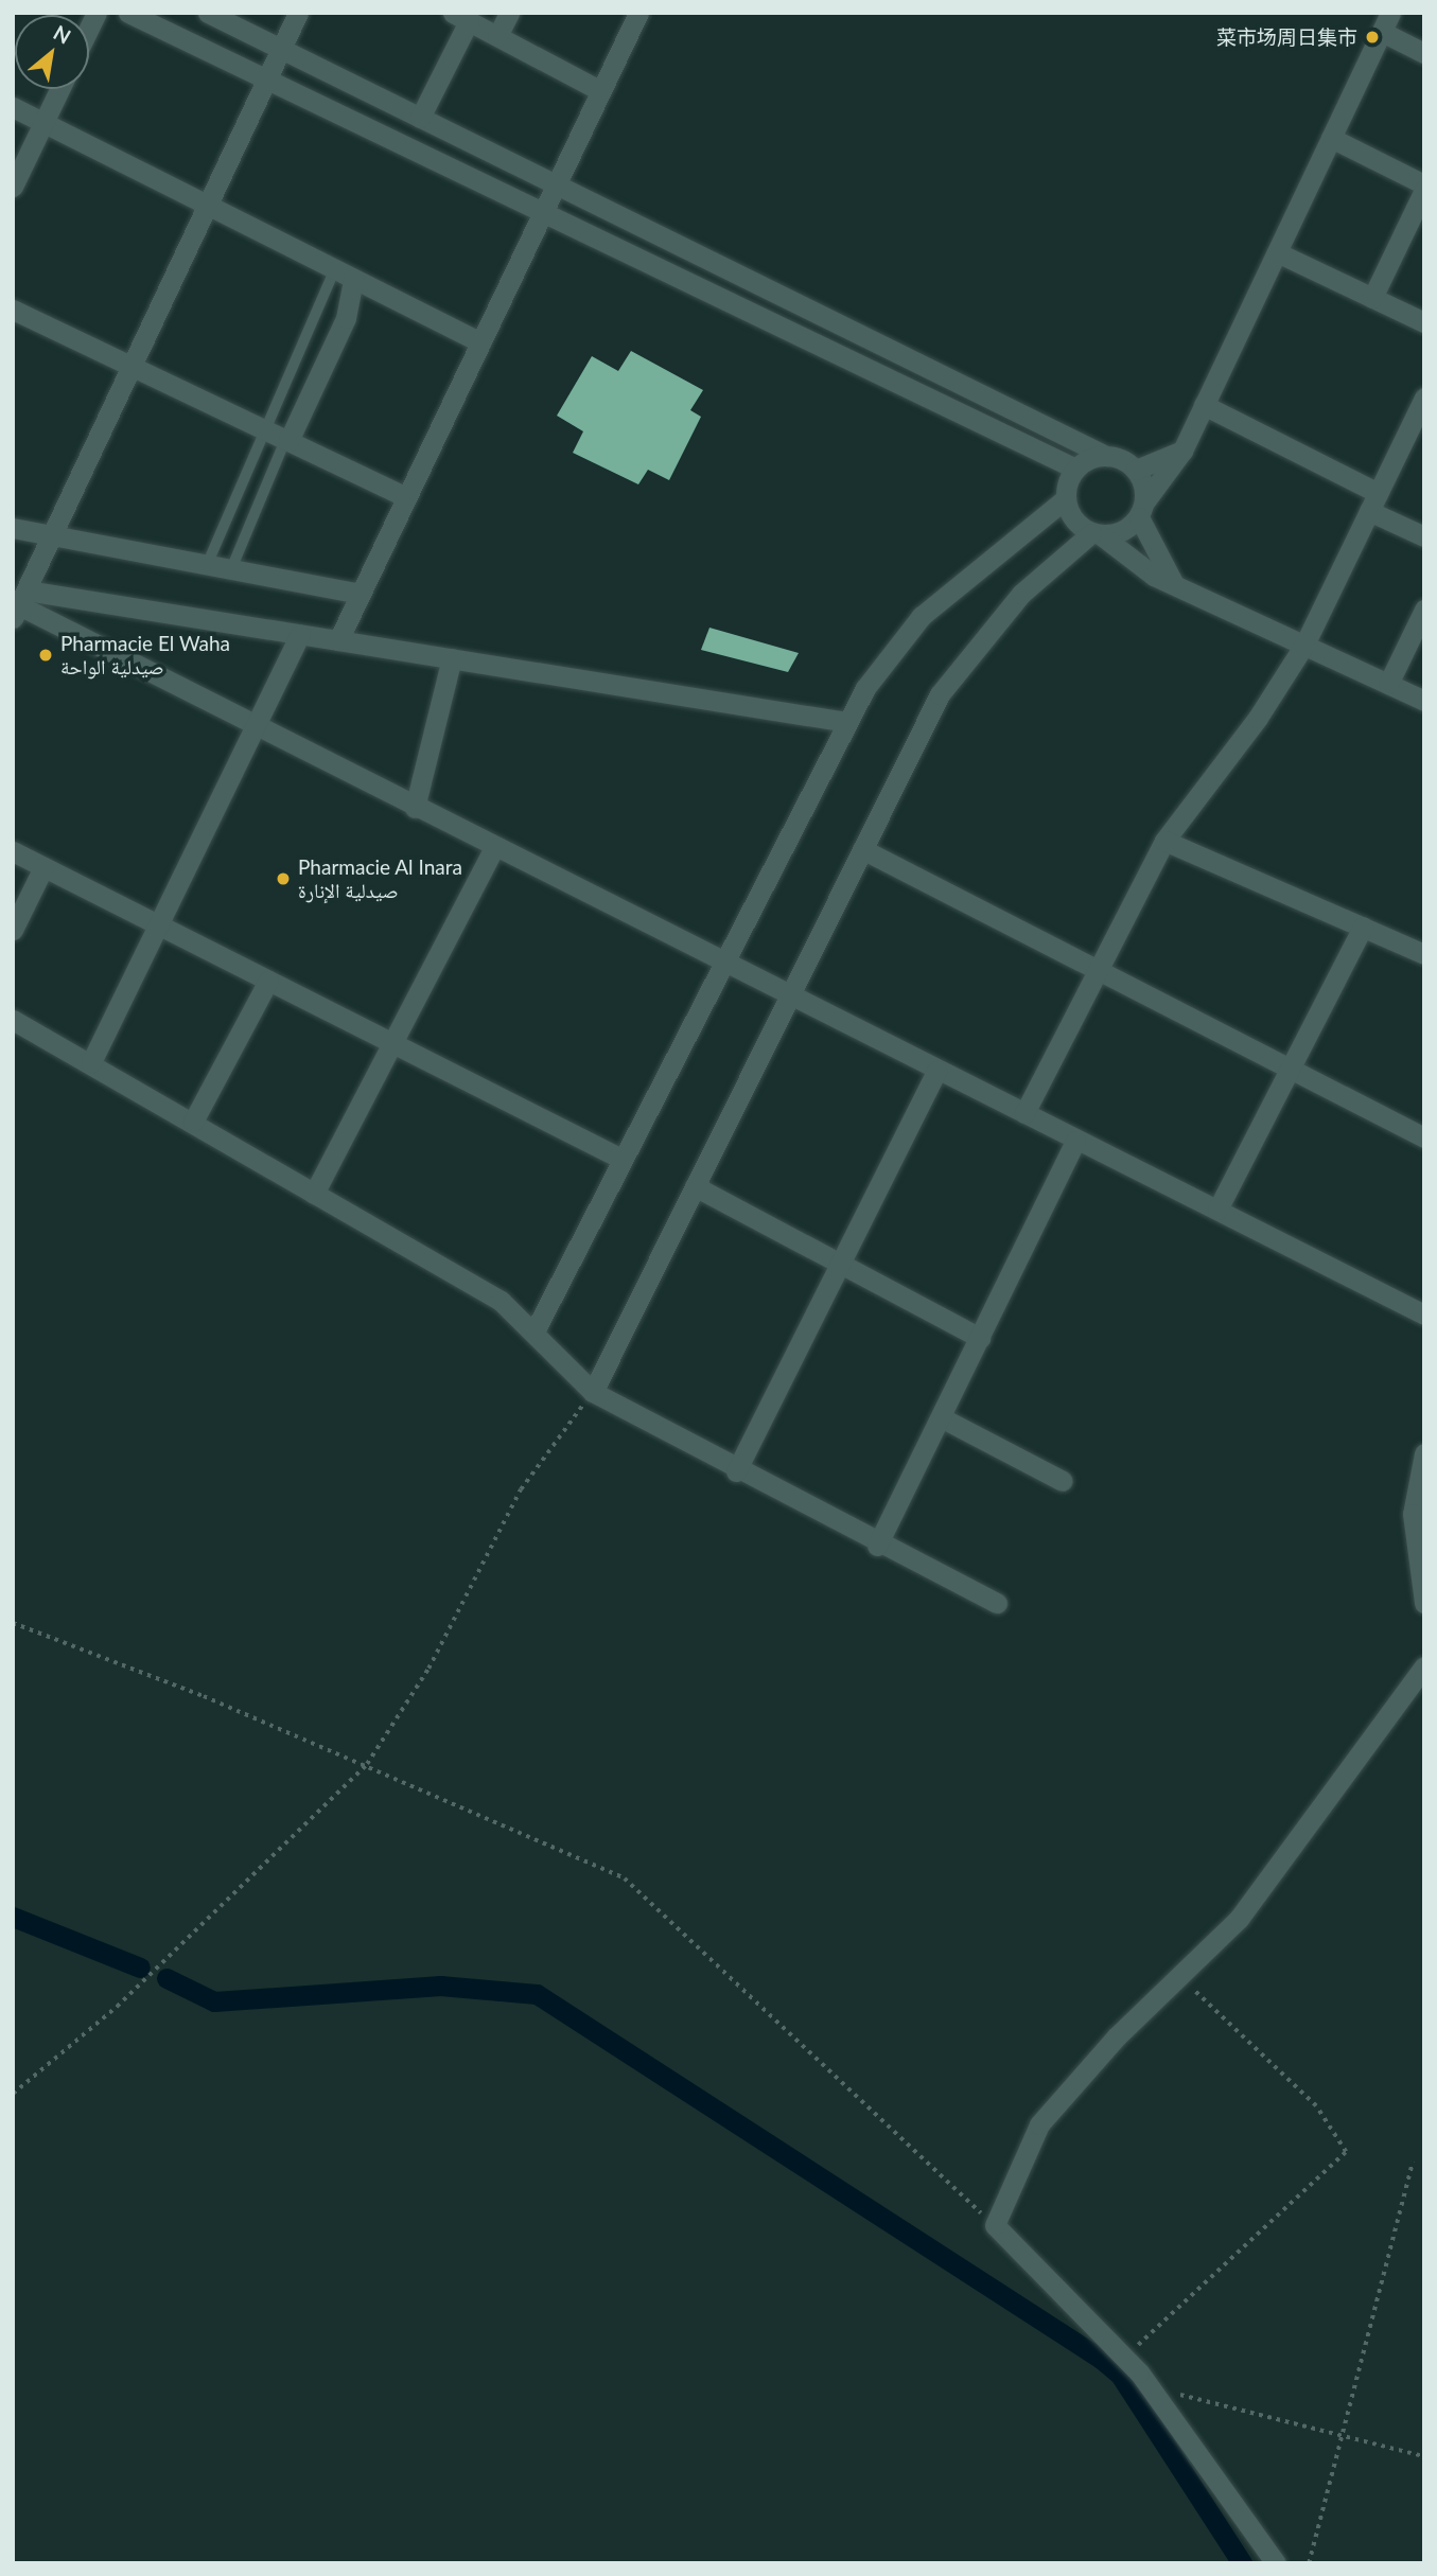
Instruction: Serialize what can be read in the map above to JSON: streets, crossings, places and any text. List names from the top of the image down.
{
  "places": ["菜市场周日集市", "Pharmacie El Waha صيدلية الواحة", "Pharmacie Al Inara صيدلية الإنارة"],
  "north": "top right"
}
